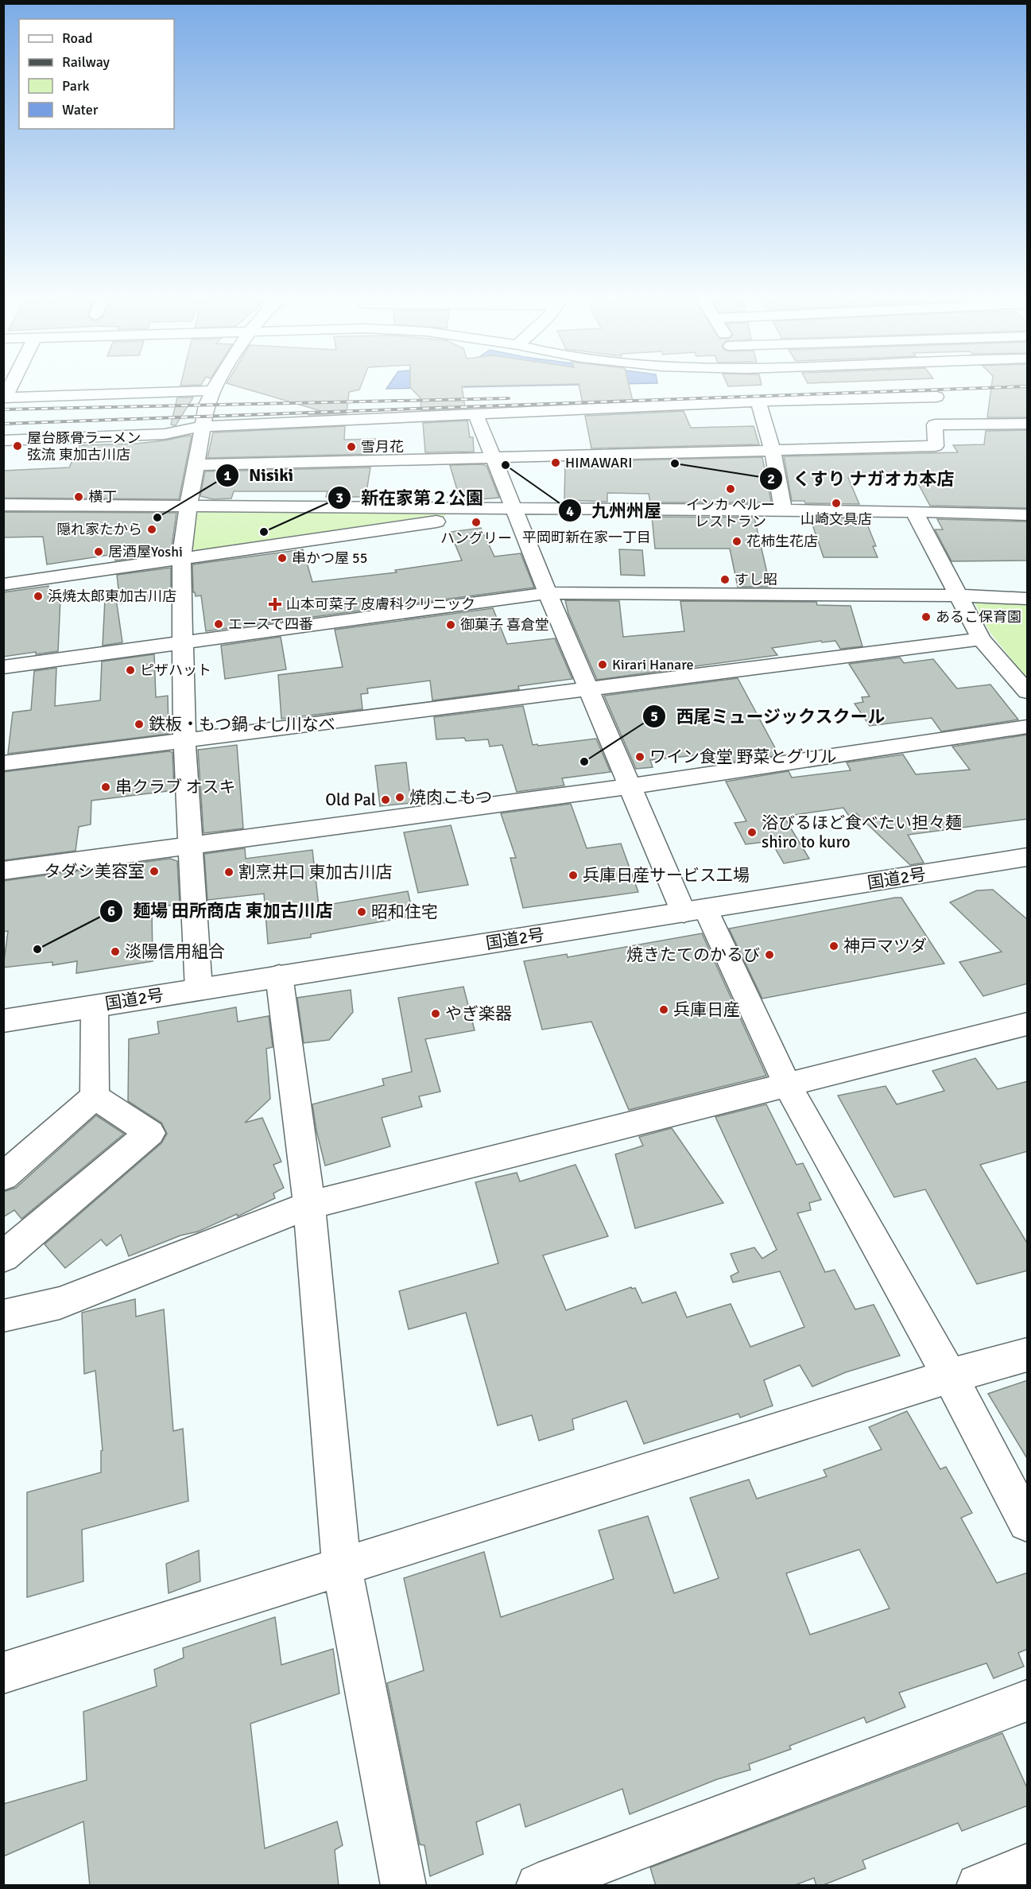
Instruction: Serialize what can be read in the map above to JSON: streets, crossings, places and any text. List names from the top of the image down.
{
  "streets": {
    "main road": ["国道2号"]
  },
  "districts": ["平岡町新在家一丁目"],
  "places": {
    "other": [
      "屋台豚骨ラーメン 弦流 東加古川店",
      "雪月花",
      "HIMAWARI",
      "くすり ナガオカ本店",
      "九州州屋",
      "インカ ペルー レストラン",
      "横丁",
      "山崎文具店",
      "Nisiki",
      "ハングリー",
      "隠れ家たから",
      "新在家第２公園",
      "花柿生花店",
      "居酒屋Yoshi",
      "串かつ屋 55",
      "すし昭",
      "浜焼太郎東加古川店",
      "あるこ保育園",
      "エースで四番",
      "御菓子 喜倉堂",
      "Kirari Hanare",
      "ピザハット",
      "鉄板・もつ鍋 よし川なべ",
      "ワイン食堂 野菜とグリル",
      "西尾ミュージックスクール",
      "串クラブ オスキ",
      "焼肉こもつ",
      "Old Pal",
      "浴びるほど食べたい担々麺 shiro to kuro",
      "タダシ美容室",
      "割烹井口 東加古川店",
      "兵庫日産サービス工場",
      "昭和住宅",
      "神戸マツダ",
      "麺場 田所商店 東加古川店",
      "淡陽信用組合",
      "焼きたてのかるび",
      "兵庫日産",
      "やぎ楽器"
    ],
    "health": ["山本可菜子 皮膚科クリニック"]
  },
  "legend": [
    "Road",
    "Railway",
    "Park",
    "Water"
  ]
}
